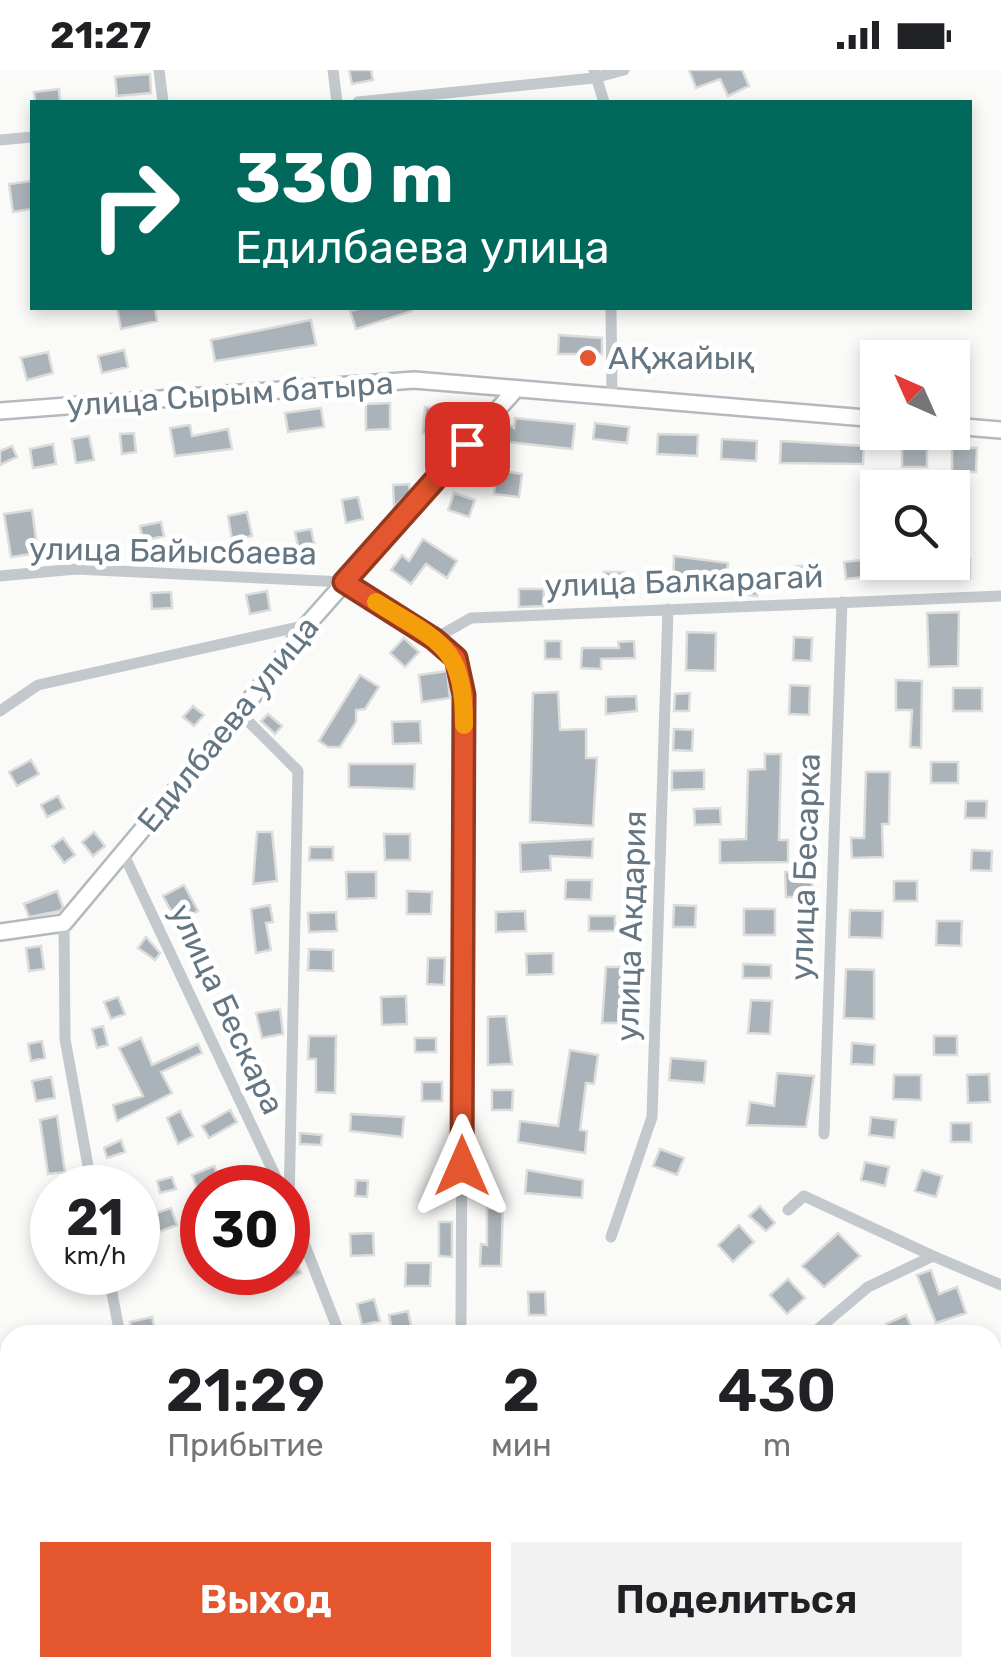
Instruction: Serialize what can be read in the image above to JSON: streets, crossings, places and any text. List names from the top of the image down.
{
  "streets": {
    "street": [
      "улица Сырым батыра",
      "улица Байысбаева",
      "улица Балкарагай",
      "Едилбаева улица",
      "улица Бесарка",
      "улица Акдария",
      "улица Бескара"
    ]
  },
  "crossings": [
    ["улица Сырым батыра", "Едилбаева улица"],
    ["улица Байысбаева", "Едилбаева улица"],
    ["улица Балкарагай", "улица Бесарка"],
    ["улица Балкарагай", "улица Акдария"],
    ["Едилбаева улица", "улица Бескара"]
  ],
  "places": ["АҚжайық"],
  "north": "top left",
  "page": {
    "status": "21:27",
    "turn": ["330 m", "Едилбаева улица"],
    "speed": "21 km/h",
    "limit": "30",
    "eta": [
      "21:29",
      "Прибытие",
      "2",
      "мин",
      "430",
      "m"
    ],
    "buttons": ["Выход", "Поделиться"]
  }
}
